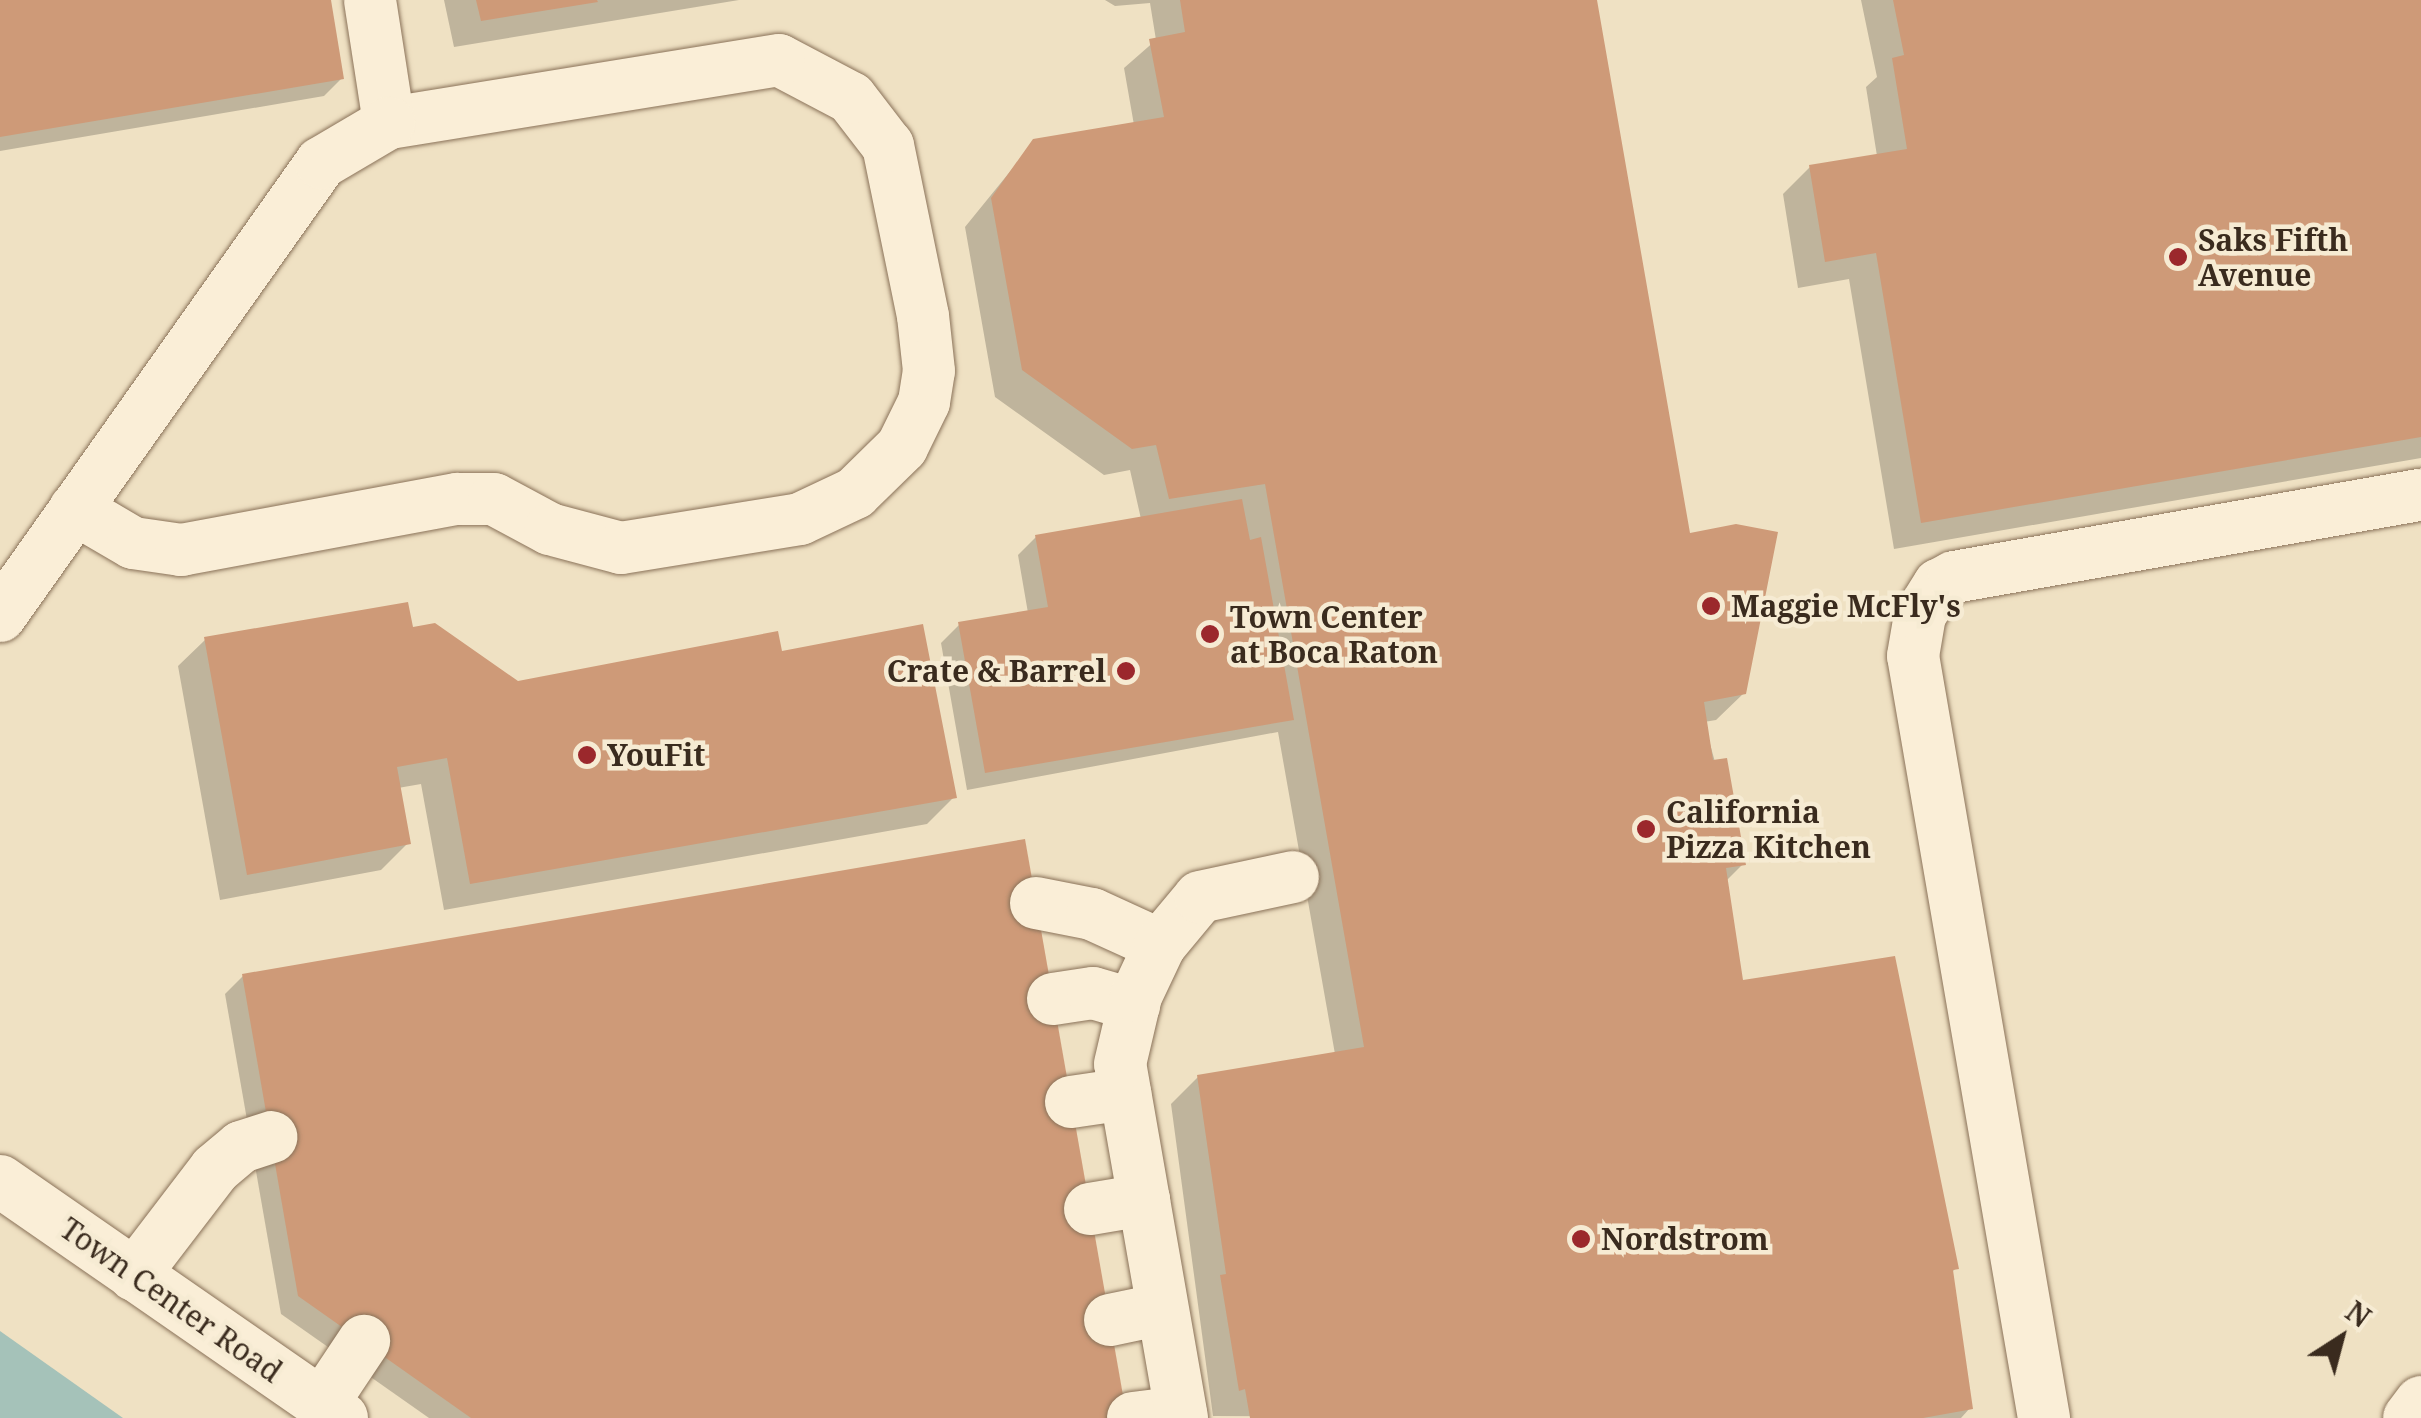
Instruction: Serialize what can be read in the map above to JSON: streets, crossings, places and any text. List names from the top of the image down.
{
  "streets": {
    "street": ["Town Center Road"]
  },
  "places": [
    "Saks Fifth Avenue",
    "Maggie McFly's",
    "Town Center at Boca Raton",
    "Crate & Barrel",
    "YouFit",
    "California Pizza Kitchen",
    "Nordstrom"
  ],
  "north": "top right"
}
